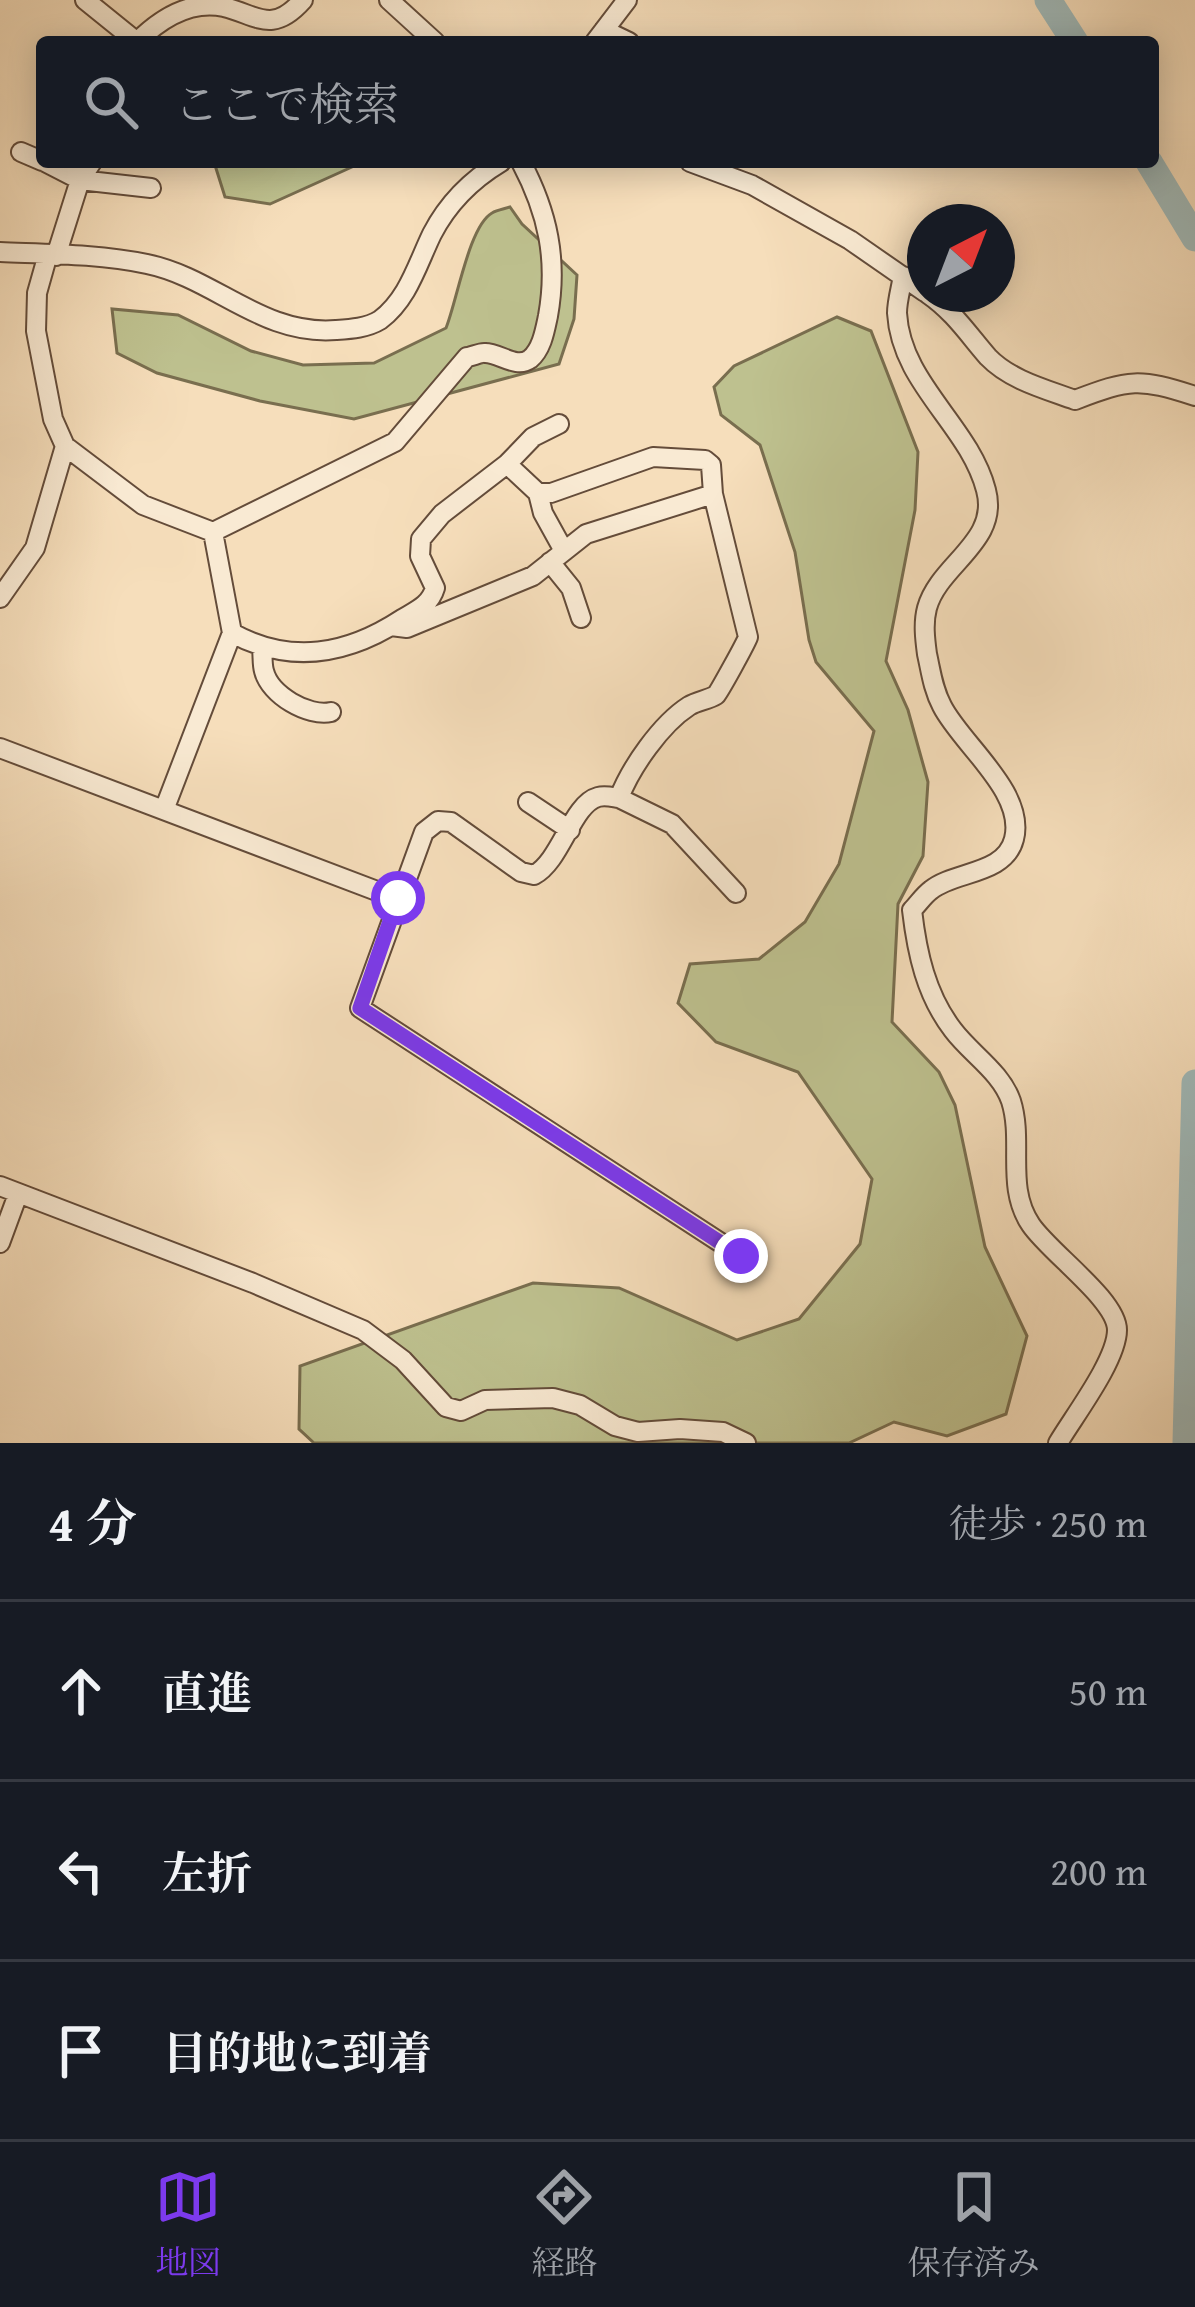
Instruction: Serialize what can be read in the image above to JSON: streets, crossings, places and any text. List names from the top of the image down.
{
  "north": "top right",
  "page": {
    "search": "ここで検索",
    "heading": ["4 分", "徒歩 · 250 m"],
    "list": [
      ["直進", "50 m"],
      ["左折", "200 m"],
      "目的地に到着"
    ],
    "nav": ["地図", "経路", "保存済み"]
  }
}
